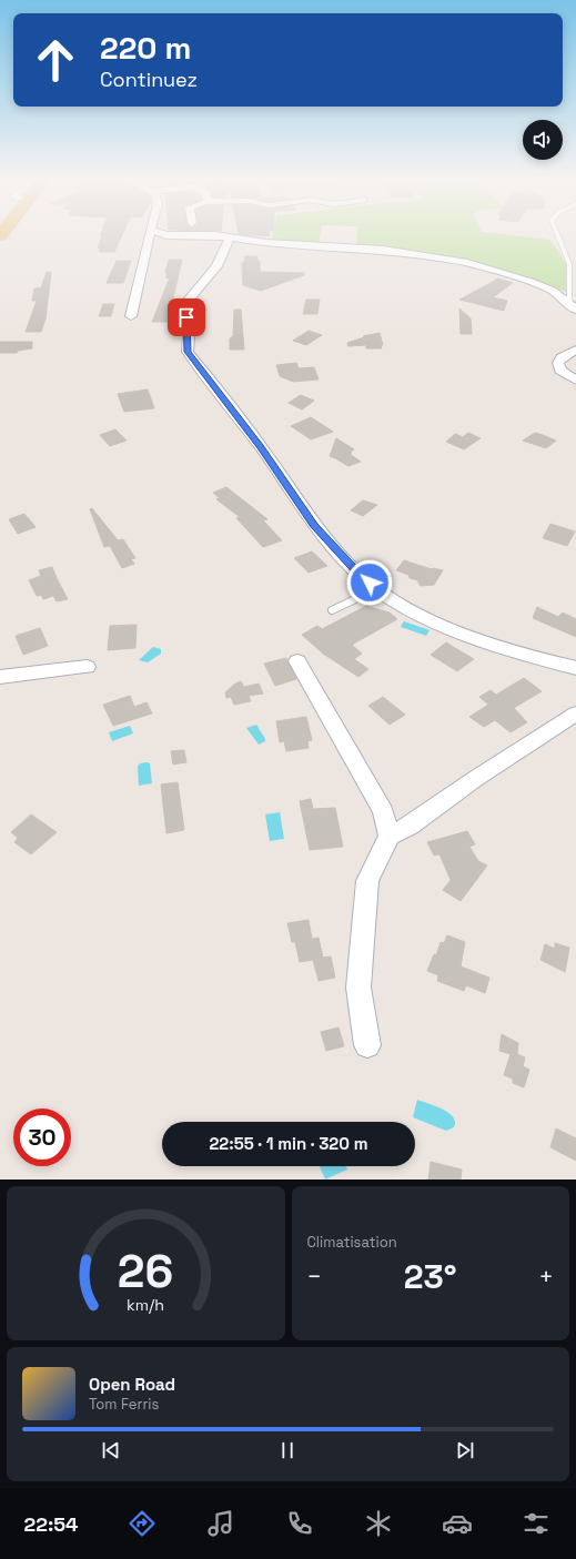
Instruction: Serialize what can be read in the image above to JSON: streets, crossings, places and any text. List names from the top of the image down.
{
  "page": {
    "turn": ["220 m", "Continuez"],
    "limit": "30",
    "trip": "22:55 · 1 min · 320 m",
    "tile": "Climatisation",
    "heat": ["−", "23°", "+"],
    "song": ["Open Road", "Tom Ferris"],
    "tabs": "22:54",
    "gauge": ["26", "km/h"]
  }
}
